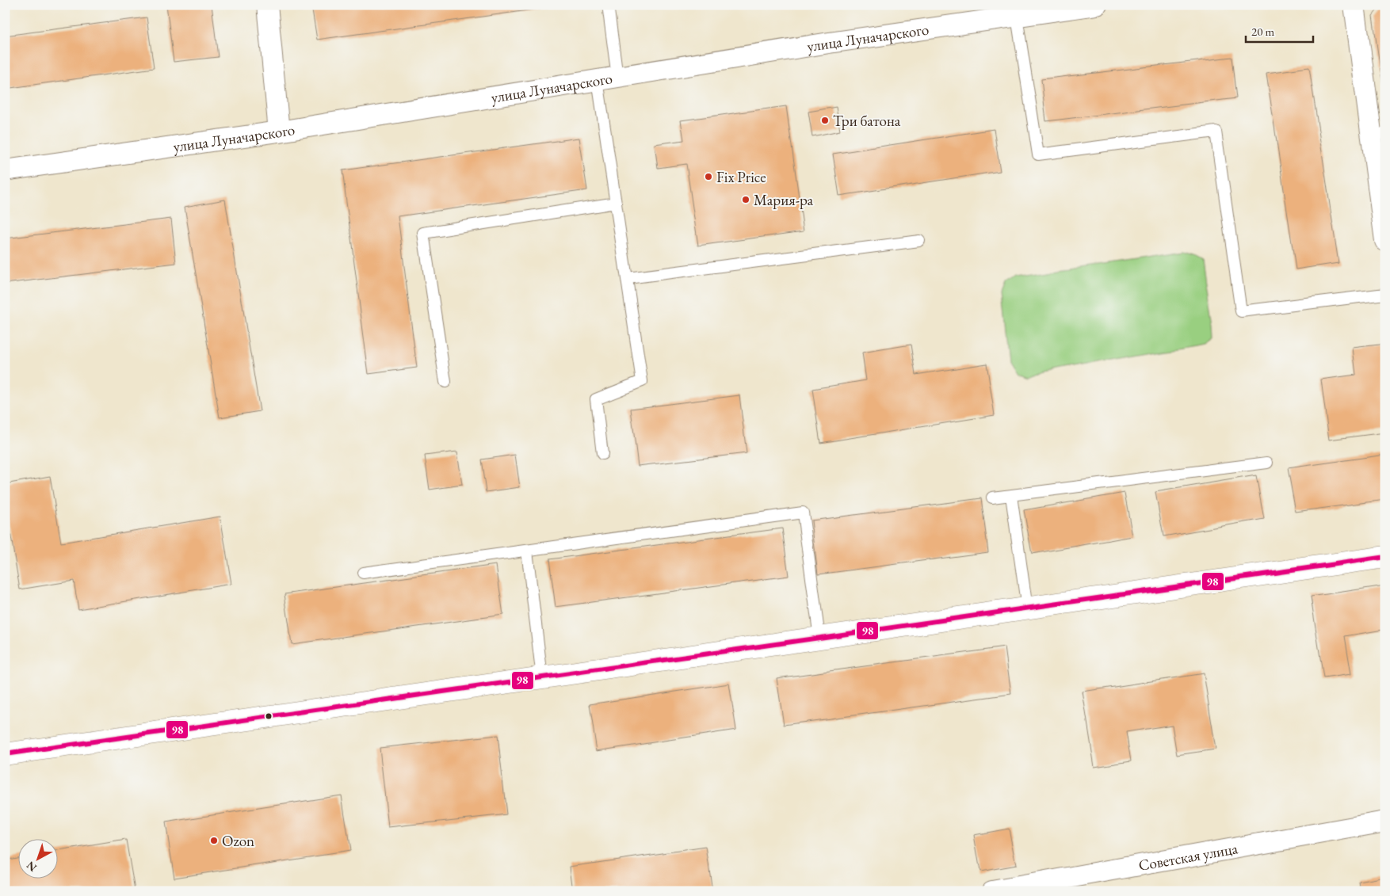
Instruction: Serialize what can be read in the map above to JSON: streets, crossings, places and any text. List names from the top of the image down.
{
  "streets": {
    "street": ["улица Луначарского", "Советская улица"]
  },
  "places": [
    "Три батона",
    "Fix Price",
    "Мария-ра",
    "Ozon"
  ],
  "lines": ["transit line 98"],
  "scale_bar": "20 m",
  "north": "bottom left"
}
